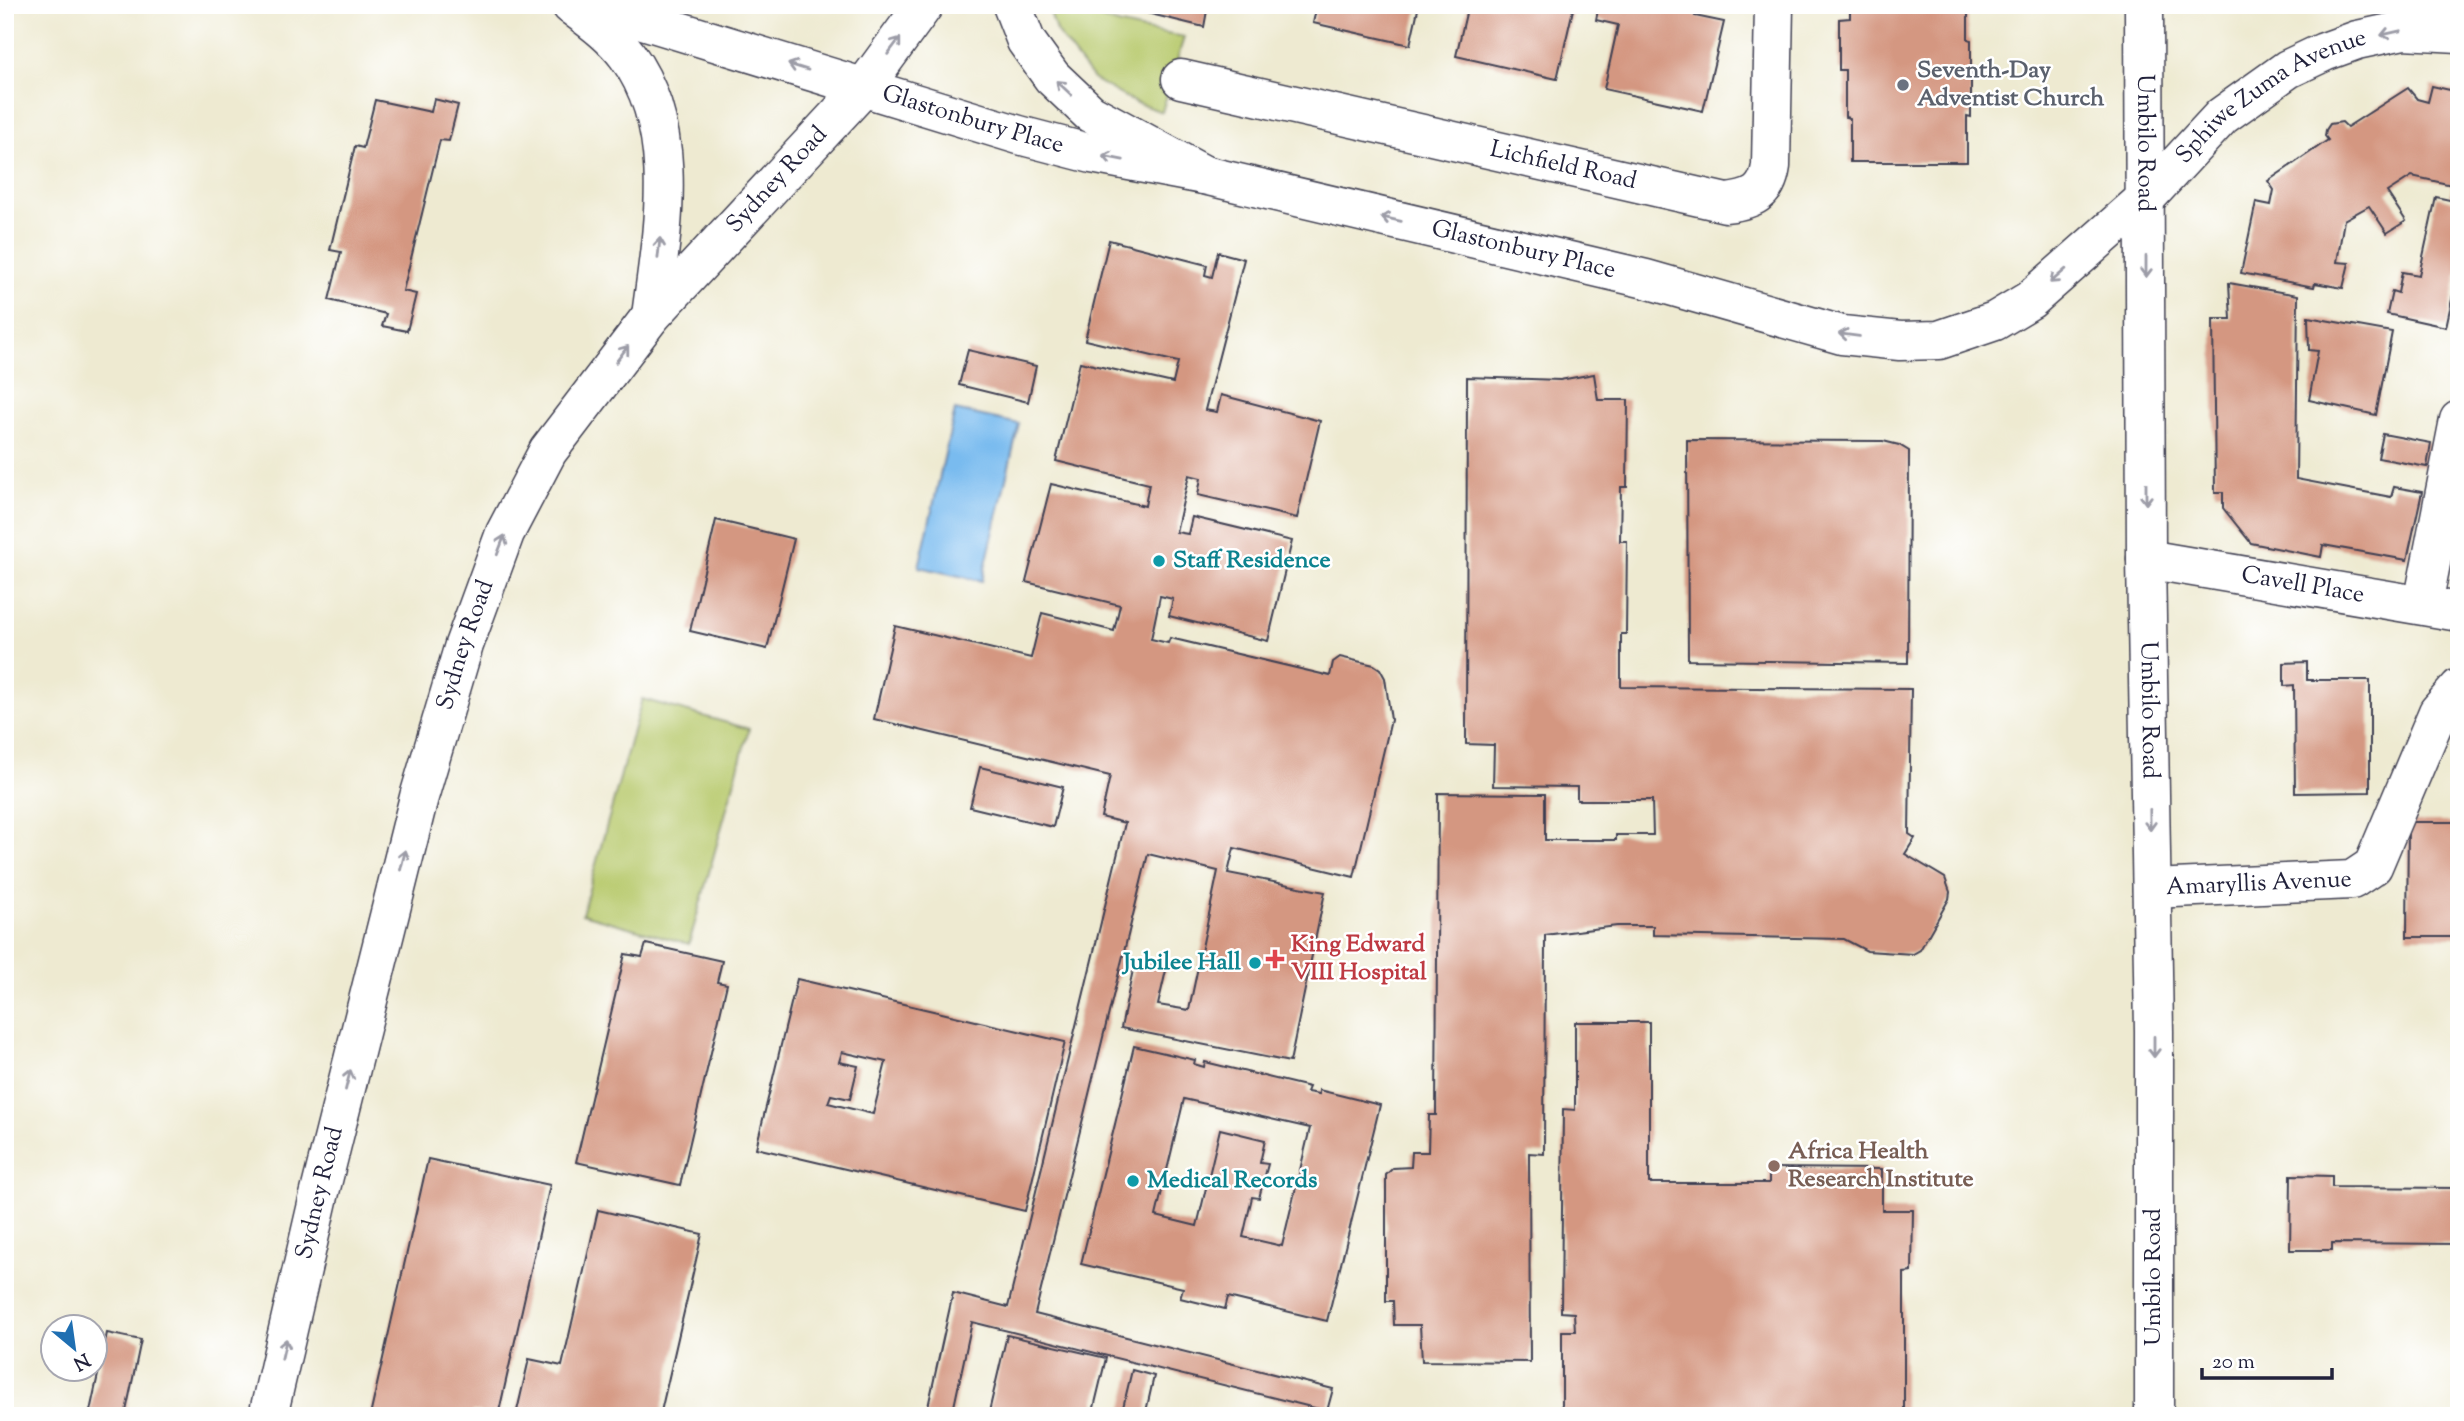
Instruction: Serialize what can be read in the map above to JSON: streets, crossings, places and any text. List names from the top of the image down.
{
  "streets": {
    "street": [
      "Sphiwe Zuma Avenue",
      "Glastonbury Place",
      "Umbilo Road",
      "Lichfield Road",
      "Sydney Road",
      "Cavell Place",
      "Amaryllis Avenue"
    ]
  },
  "crossings": [
    ["Sphiwe Zuma Avenue", "Glastonbury Place"],
    ["Sphiwe Zuma Avenue", "Umbilo Road"],
    ["Glastonbury Place", "Umbilo Road"],
    ["Glastonbury Place", "Sydney Road"],
    ["Umbilo Road", "Cavell Place"],
    ["Umbilo Road", "Amaryllis Avenue"]
  ],
  "one_way": [
    "Sphiwe Zuma Avenue",
    "Glastonbury Place",
    "Umbilo Road",
    "Sydney Road"
  ],
  "places": {
    "other": [
      "Seventh-Day Adventist Church",
      "Staff Residence",
      "Jubilee Hall",
      "Africa Health Research Institute",
      "Medical Records"
    ],
    "health": ["King Edward VIII Hospital"]
  },
  "scale_bar": "20 m",
  "north": "bottom right"
}
